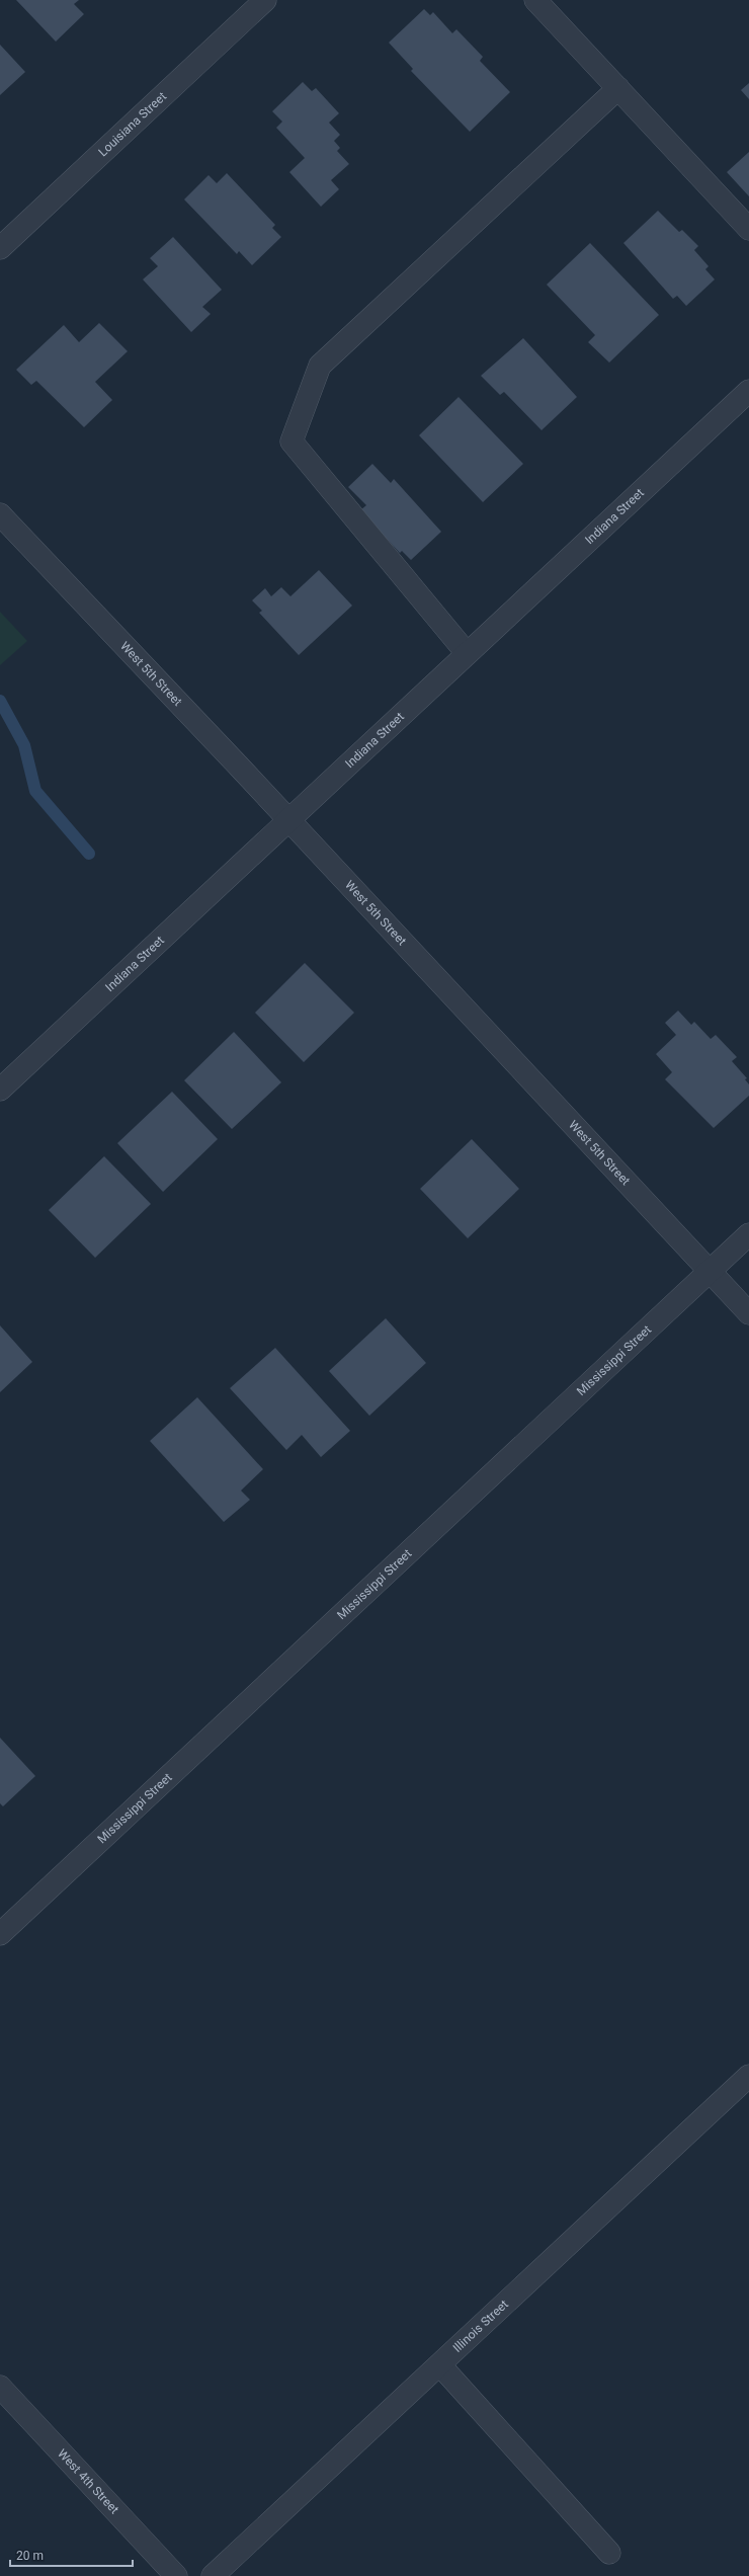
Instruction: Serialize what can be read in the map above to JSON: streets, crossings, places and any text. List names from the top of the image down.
{
  "streets": {
    "street": [
      "Louisiana Street",
      "Indiana Street",
      "West 5th Street",
      "Mississippi Street",
      "Illinois Street",
      "West 4th Street"
    ]
  },
  "crossings": [
    ["Indiana Street", "West 5th Street"],
    ["West 5th Street", "Mississippi Street"]
  ],
  "scale_bar": "20 m"
}
